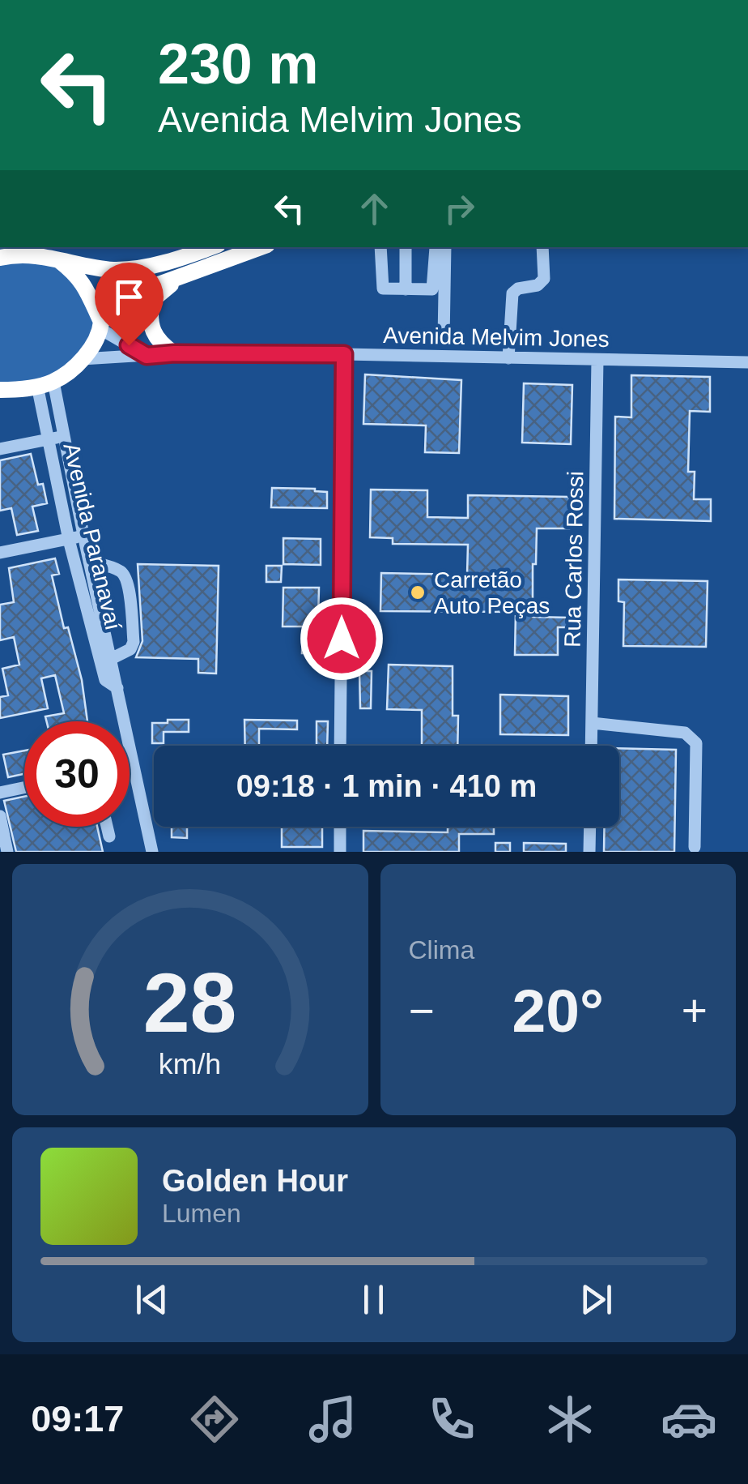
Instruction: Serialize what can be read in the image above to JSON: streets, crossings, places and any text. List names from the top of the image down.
{
  "streets": {
    "street": ["Avenida Melvim Jones", "Avenida Paranavaí", "Rua Carlos Rossi"]
  },
  "crossings": [
    ["Avenida Melvim Jones", "Rua Carlos Rossi"]
  ],
  "places": ["Carretão Auto Peças"],
  "page": {
    "turn": ["230 m", "Avenida Melvim Jones"],
    "limit": "30",
    "trip": "09:18 · 1 min · 410 m",
    "tile": "Clima",
    "heat": ["−", "20°", "+"],
    "song": ["Golden Hour", "Lumen"],
    "tabs": "09:17",
    "gauge": ["28", "km/h"]
  }
}
